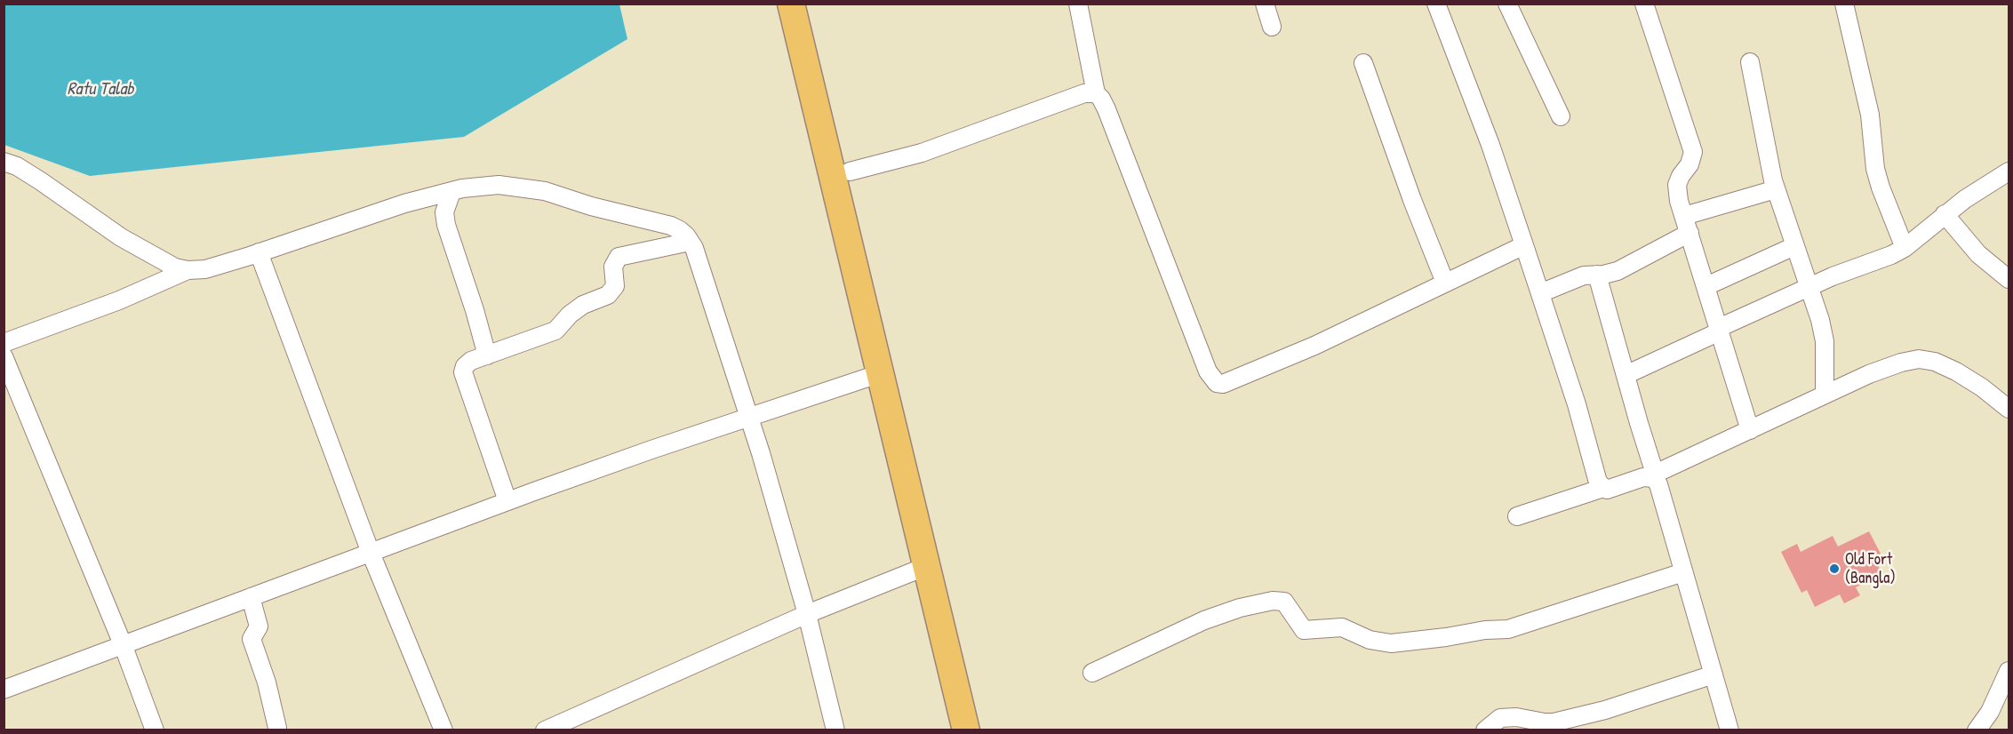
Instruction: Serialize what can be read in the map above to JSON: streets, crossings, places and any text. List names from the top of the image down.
{
  "water": ["Ratu Talab"],
  "places": ["Old Fort (Bangla)"]
}
